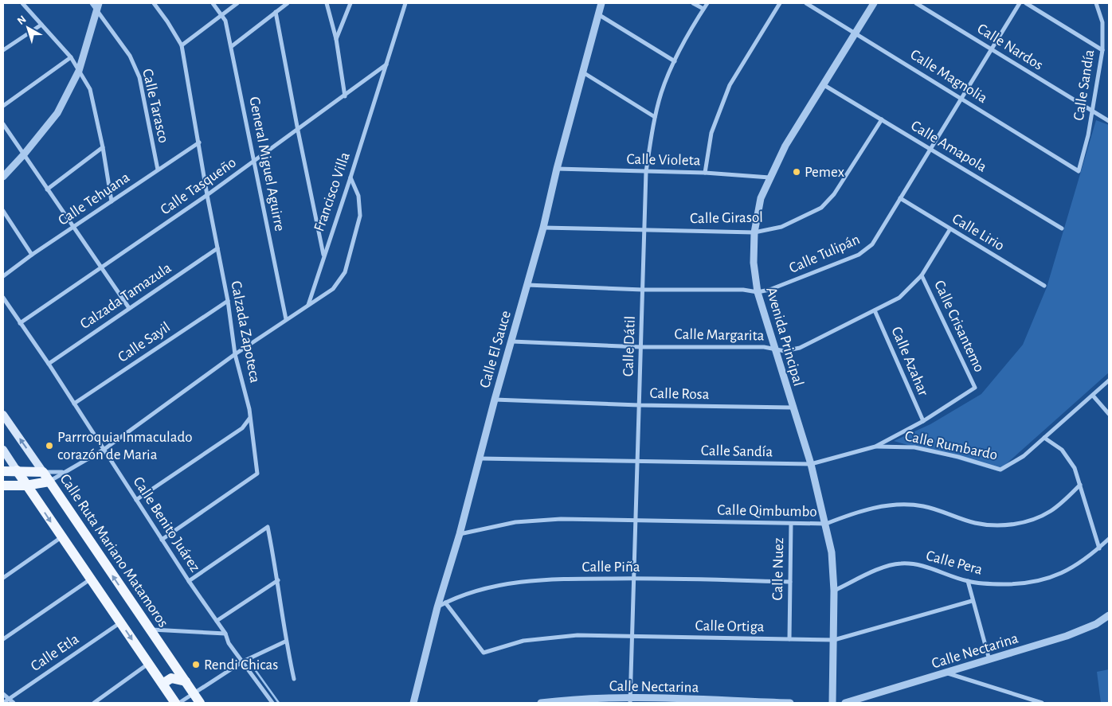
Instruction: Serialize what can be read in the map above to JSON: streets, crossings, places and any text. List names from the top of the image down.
{
  "streets": {
    "main road": ["Calle Ruta Mariano Matamoros"],
    "street": [
      "Calle Nardos",
      "Calle Magnolia",
      "Calle Sandía",
      "Calle Tarasco",
      "Calle Amapola",
      "Calle Violeta",
      "General Miguel Aguirre",
      "Calle Tasqueño",
      "Francisco Villa",
      "Calle Tehuana",
      "Calle Girasol",
      "Calle Lirio",
      "Calle Tulipán",
      "Calzada Tamazula",
      "Calle Crisantemo",
      "Calzada Zapoteca",
      "Calle Margarita",
      "Avenida Principal",
      "Calle Sayil",
      "Calle Dátil",
      "Calle El Sauce",
      "Calle Azahar",
      "Calle Rosa",
      "Calle Rumbardo",
      "Calle Qimbumbo",
      "Calle Benito Juárez",
      "Calle Pera",
      "Calle Piña",
      "Calle Nuez",
      "Calle Ortiga",
      "Calle Nectarina",
      "Calle Etla"
    ]
  },
  "crossings": [
    ["Calle Nardos", "Calle Sandía"],
    ["Calle Nardos", "Calle Tulipán"],
    ["Calle Magnolia", "Calle Sandía"],
    ["Calle Magnolia", "Calle Tulipán"],
    ["Calle Magnolia", "Avenida Principal"],
    ["Calle Sandía", "Calle Crisantemo"],
    ["Calle Sandía", "Avenida Principal"],
    ["Calle Sandía", "Calle Dátil"],
    ["Calle Sandía", "Calle El Sauce"],
    ["Calle Sandía", "Calle Azahar"],
    ["Calle Sandía", "Calle Rumbardo"],
    ["Calle Tarasco", "Calle Tehuana"],
    ["Calle Amapola", "Calle Girasol"],
    ["Calle Amapola", "Calle Tulipán"],
    ["Calle Amapola", "Avenida Principal"],
    ["Calle Violeta", "Avenida Principal"],
    ["Calle Violeta", "Calle Dátil"],
    ["Calle Violeta", "Calle El Sauce"],
    ["General Miguel Aguirre", "Calle Tasqueño"],
    ["Calle Tasqueño", "Francisco Villa"],
    ["Calle Tasqueño", "Calzada Zapoteca"],
    ["Calle Tasqueño", "Calle Benito Juárez"],
    ["Calle Tehuana", "Calzada Zapoteca"],
    ["Calle Girasol", "Avenida Principal"],
    ["Calle Girasol", "Calle Dátil"],
    ["Calle Girasol", "Calle El Sauce"],
    ["Calle Lirio", "Calle Tulipán"],
    ["Calle Lirio", "Calle Margarita"],
    ["Calle Tulipán", "Avenida Principal"],
    ["Calle Tulipán", "Calle Dátil"],
    ["Calle Tulipán", "Calle El Sauce"],
    ["Calzada Tamazula", "Calzada Zapoteca"],
    ["Calzada Tamazula", "Calle Benito Juárez"],
    ["Calle Crisantemo", "Calle Margarita"],
    ["Calzada Zapoteca", "Calle Sayil"],
    ["Calzada Zapoteca", "Calle Benito Juárez"],
    ["Calle Margarita", "Avenida Principal"],
    ["Calle Margarita", "Calle Dátil"],
    ["Calle Margarita", "Calle El Sauce"],
    ["Calle Margarita", "Calle Azahar"],
    ["Avenida Principal", "Calle Rosa"],
    ["Avenida Principal", "Calle Qimbumbo"],
    ["Avenida Principal", "Calle Pera"],
    ["Avenida Principal", "Calle Ortiga"],
    ["Calle Sayil", "Calle Benito Juárez"],
    ["Calle Dátil", "Calle Rosa"],
    ["Calle Dátil", "Calle Qimbumbo"],
    ["Calle Dátil", "Calle Piña"],
    ["Calle Dátil", "Calle Ortiga"],
    ["Calle Dátil", "Calle Nectarina"],
    ["Calle El Sauce", "Calle Rosa"],
    ["Calle El Sauce", "Calle Qimbumbo"],
    ["Calle El Sauce", "Calle Piña"],
    ["Calle Qimbumbo", "Calle Nuez"],
    ["Calle Piña", "Calle Nuez"],
    ["Calle Piña", "Calle Ortiga"],
    ["Calle Nuez", "Calle Ortiga"]
  ],
  "places": ["Pemex", "Parrroquia Inmaculado corazón de Maria", "Rendi Chicas"],
  "north": "top left"
}
